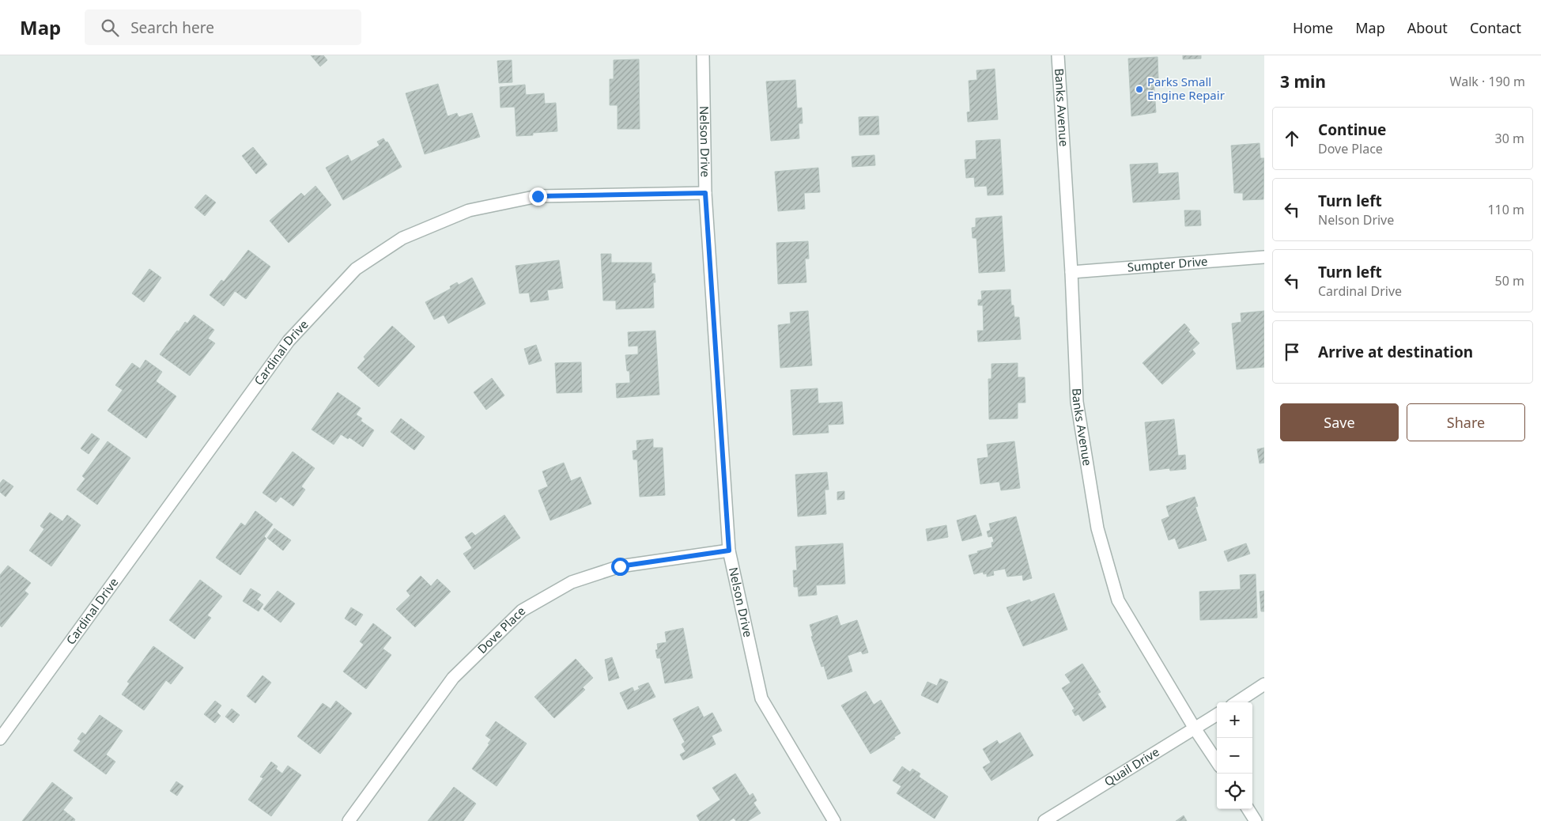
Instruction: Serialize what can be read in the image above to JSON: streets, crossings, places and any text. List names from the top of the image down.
{
  "streets": {
    "street": [
      "Banks Avenue",
      "Nelson Drive",
      "Sumpter Drive",
      "Cardinal Drive",
      "Dove Place",
      "Quail Drive"
    ]
  },
  "crossings": [
    ["Banks Avenue", "Sumpter Drive"],
    ["Banks Avenue", "Quail Drive"],
    ["Nelson Drive", "Cardinal Drive"],
    ["Nelson Drive", "Dove Place"]
  ],
  "places": ["Parks Small Engine Repair"],
  "page": {
    "header": "Map",
    "search": "Search here",
    "nav": [
      "Home",
      "Map",
      "About",
      "Contact"
    ],
    "heading": ["3 min", "Walk · 190 m"],
    "list": [
      ["Continue", "Dove Place", "30 m"],
      ["Turn left", "Nelson Drive", "110 m"],
      ["Turn left", "Cardinal Drive", "50 m"],
      "Arrive at destination"
    ],
    "buttons": ["Save", "Share"],
    "map_buttons": ["+", "−"]
  }
}
